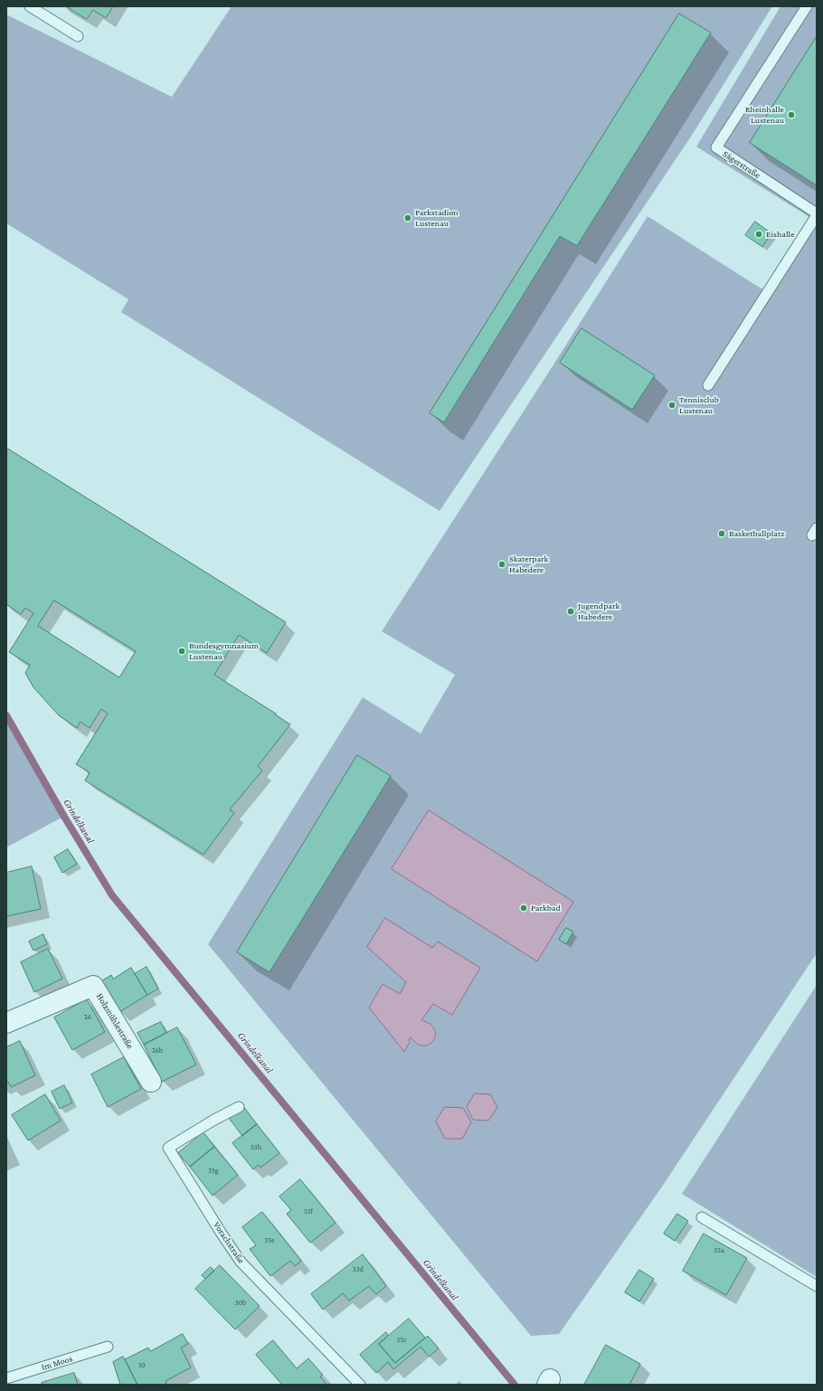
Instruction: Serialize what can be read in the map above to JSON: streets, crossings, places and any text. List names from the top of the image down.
{
  "streets": {
    "street": ["Holzmühlestraße"],
    "lane": ["Sägerstraße", "Vorachstraße", "Im Moos"]
  },
  "water": ["Grindelkanal"],
  "places": [
    "Rheinhalle Lustenau",
    "Parkstadion Lustenau",
    "Eishalle",
    "Tennisclub Lustenau",
    "Basketballplatz",
    "Skaterpark Habedere",
    "Jugendpark Habedere",
    "Bundesgymnasium Lustenau",
    "Parkbad"
  ],
  "house_numbers": [
    "26",
    "26b",
    "33h",
    "33g",
    "33f",
    "33e",
    "35a",
    "33d",
    "30b",
    "33c",
    "10"
  ]
}
